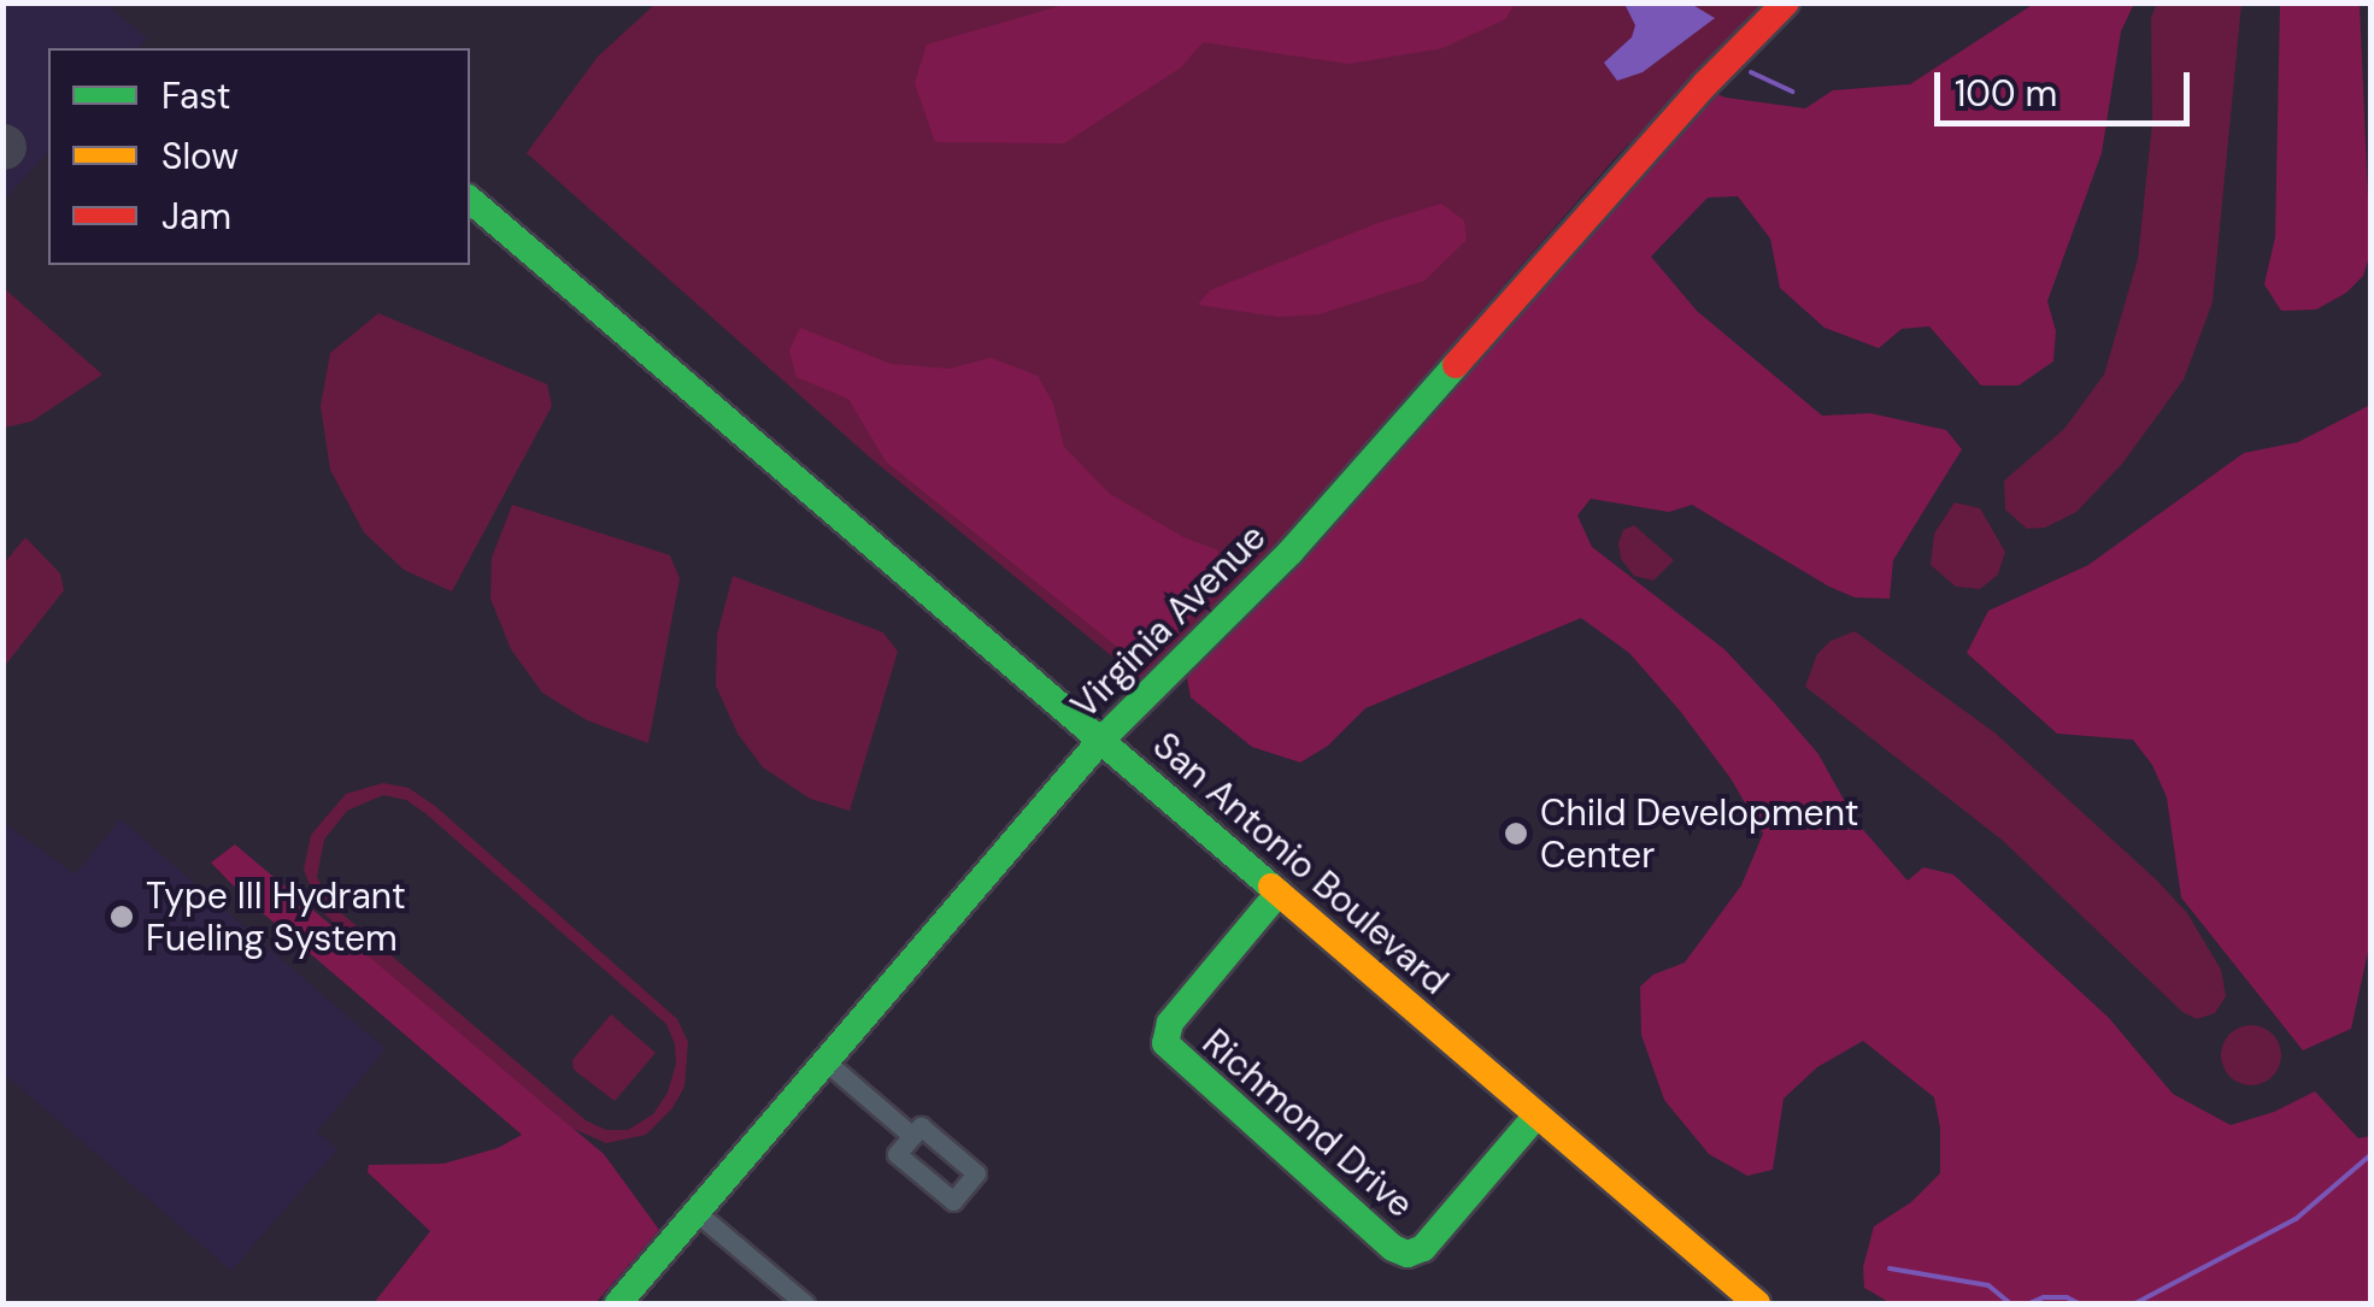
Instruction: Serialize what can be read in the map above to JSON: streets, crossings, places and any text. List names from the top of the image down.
{
  "streets": {
    "street": ["Virginia Avenue", "San Antonio Boulevard", "Richmond Drive"]
  },
  "crossings": [
    ["Virginia Avenue", "San Antonio Boulevard"],
    ["San Antonio Boulevard", "Richmond Drive"]
  ],
  "places": ["Child Development Center", "Type III Hydrant Fueling System"],
  "legend": ["Fast", "Slow", "Jam"],
  "scale_bar": "100 m"
}
